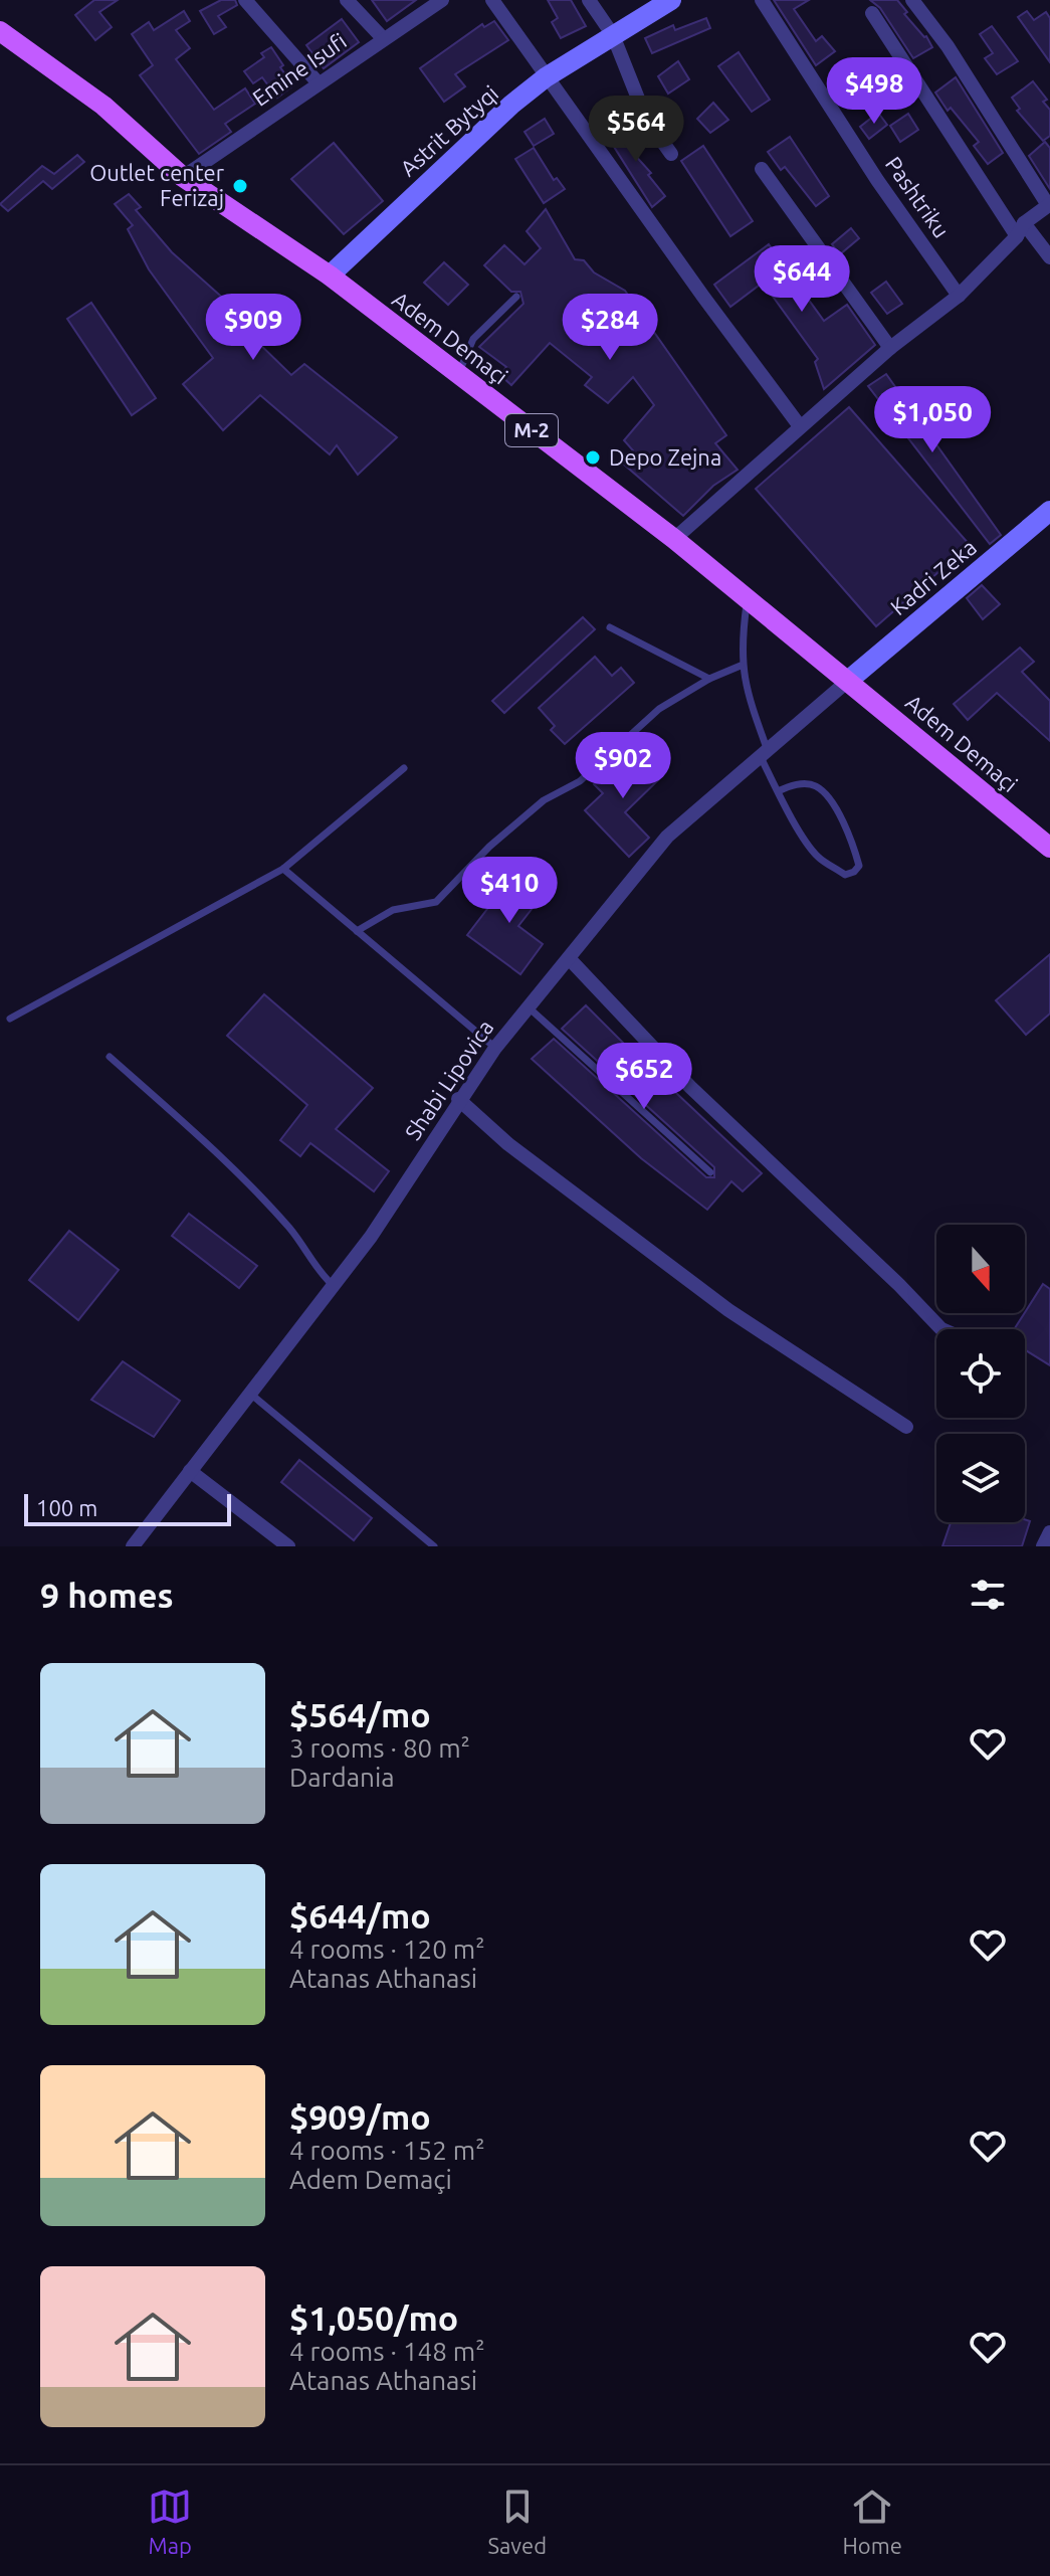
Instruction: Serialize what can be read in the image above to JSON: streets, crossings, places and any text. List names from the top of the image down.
{
  "streets": {
    "main road": ["Adem Demaçi", "M-2"],
    "street": [
      "Emine Isufi",
      "Astrit Bytyqi",
      "Pashtriku",
      "Kadri Zeka",
      "Shabi Lipovica"
    ]
  },
  "crossings": [
    ["Emine Isufi", "Adem Demaçi"],
    ["Astrit Bytyqi", "Adem Demaçi"],
    ["Adem Demaçi", "Kadri Zeka"],
    ["Adem Demaçi", "Shabi Lipovica"],
    ["Kadri Zeka", "Shabi Lipovica"]
  ],
  "places": ["Outlet center Ferizaj", "Depo Zejna"],
  "scale_bar": "100 m",
  "north": "bottom",
  "page": {
    "price": [
      "$498",
      "$564",
      "$644",
      "$909",
      "$284",
      "$1,050",
      "$902",
      "$410",
      "$652"
    ],
    "scale": "100 m",
    "heading": "9 homes",
    "list": [
      {
        "name": "$564/mo",
        "note": "3 rooms · 80 m² · Dardania"
      },
      {
        "name": "$644/mo",
        "note": "4 rooms · 120 m² · Atanas Athanasi"
      },
      {
        "name": "$909/mo",
        "note": "4 rooms · 152 m² · Adem Demaçi"
      },
      {
        "name": "$1,050/mo",
        "note": "4 rooms · 148 m² · Atanas Athanasi"
      }
    ],
    "tabs": ["Map", "Saved", "Home"]
  }
}
